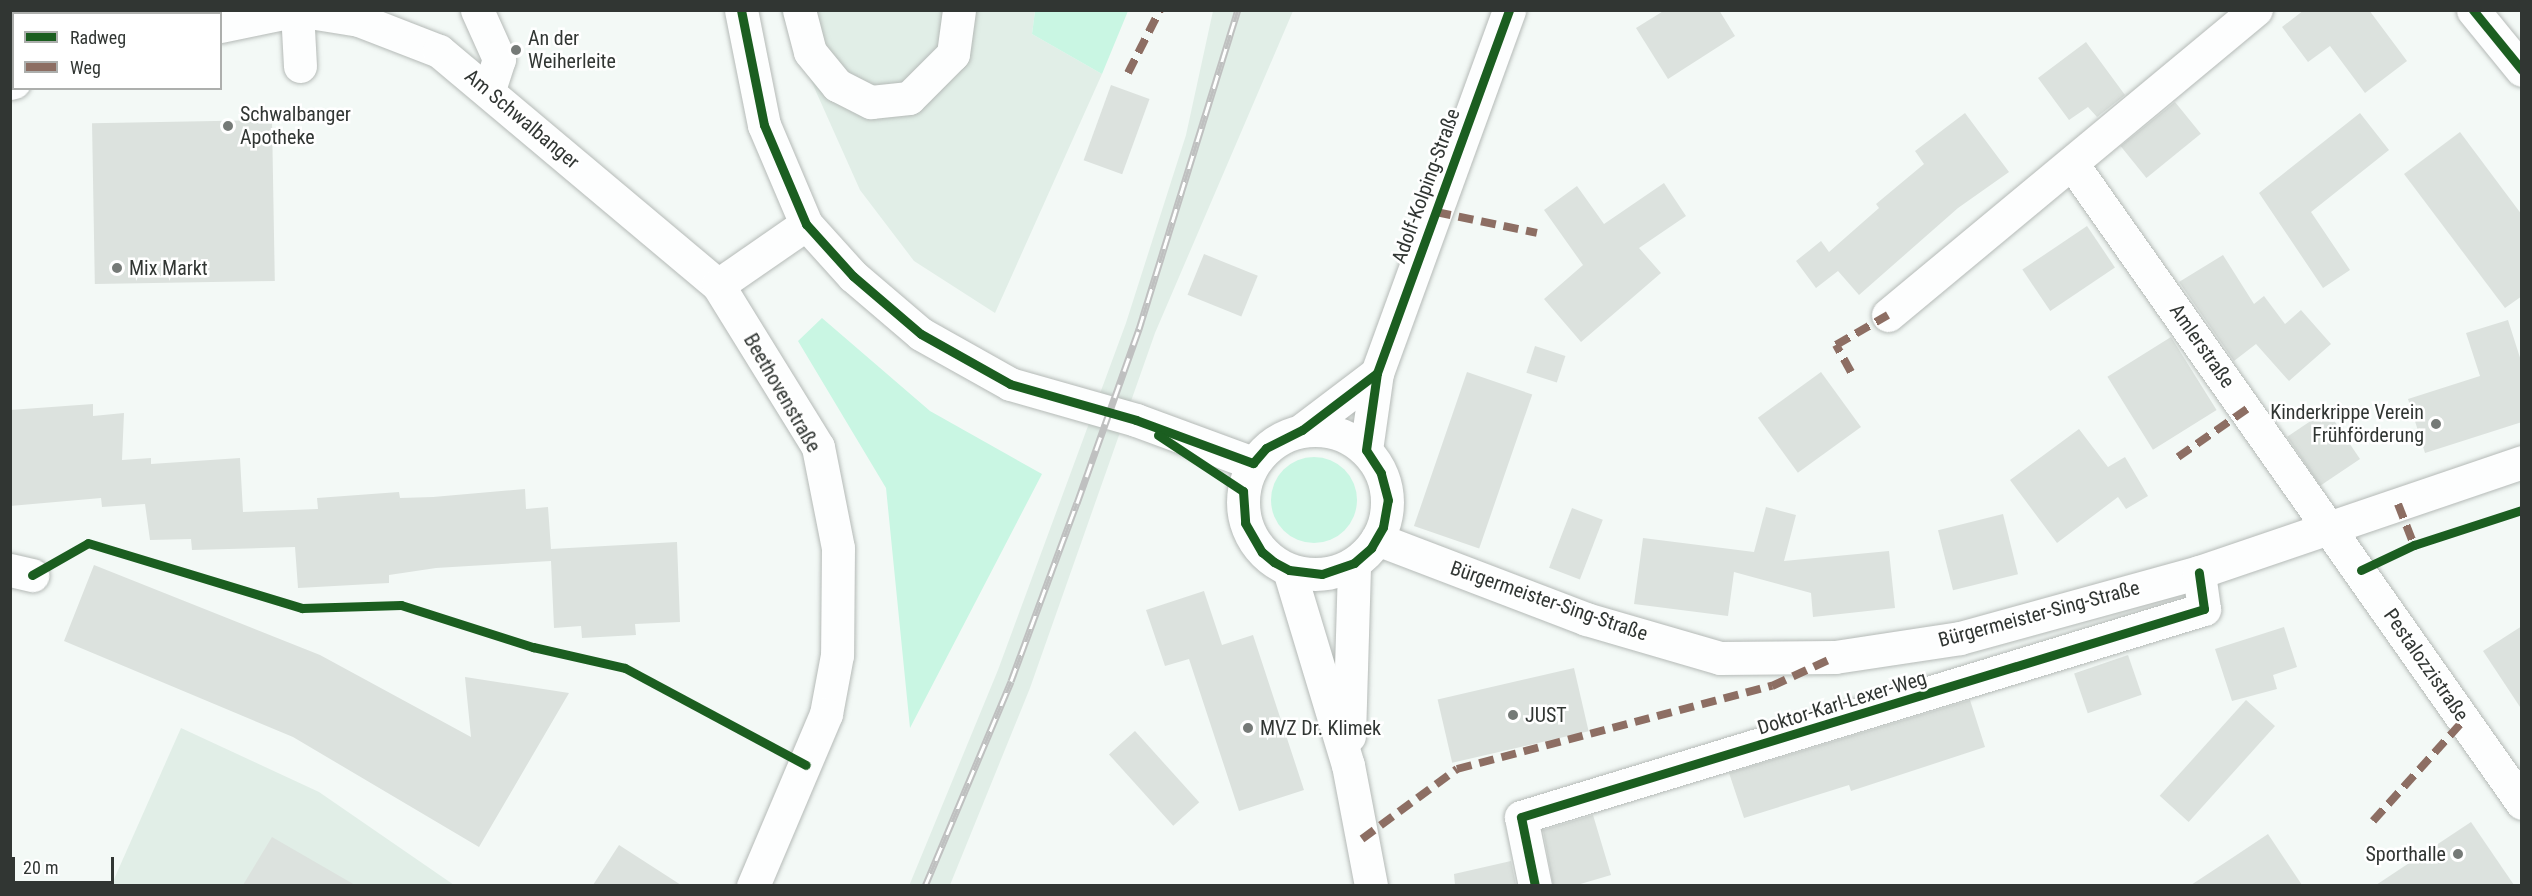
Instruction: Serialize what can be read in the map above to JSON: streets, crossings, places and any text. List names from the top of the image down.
{
  "streets": {
    "street": [
      "Am Schwalbanger",
      "Adolf-Kolping-Straße",
      "Amlerstraße",
      "Beethovenstraße",
      "Bürgermeister-Sing-Straße",
      "Pestalozzistraße",
      "Doktor-Karl-Lexer-Weg"
    ]
  },
  "crossings": [
    ["Am Schwalbanger", "Beethovenstraße"],
    ["Adolf-Kolping-Straße", "Bürgermeister-Sing-Straße"],
    ["Amlerstraße", "Bürgermeister-Sing-Straße"],
    ["Amlerstraße", "Pestalozzistraße"],
    ["Bürgermeister-Sing-Straße", "Pestalozzistraße"],
    ["Bürgermeister-Sing-Straße", "Doktor-Karl-Lexer-Weg"]
  ],
  "places": [
    "An der Weiherleite",
    "Schwalbanger Apotheke",
    "Mix Markt",
    "Kinderkrippe Verein Frühförderung",
    "JUST",
    "MVZ Dr. Klimek",
    "Sporthalle"
  ],
  "legend": ["Radweg", "Weg"],
  "scale_bar": "20 m"
}
